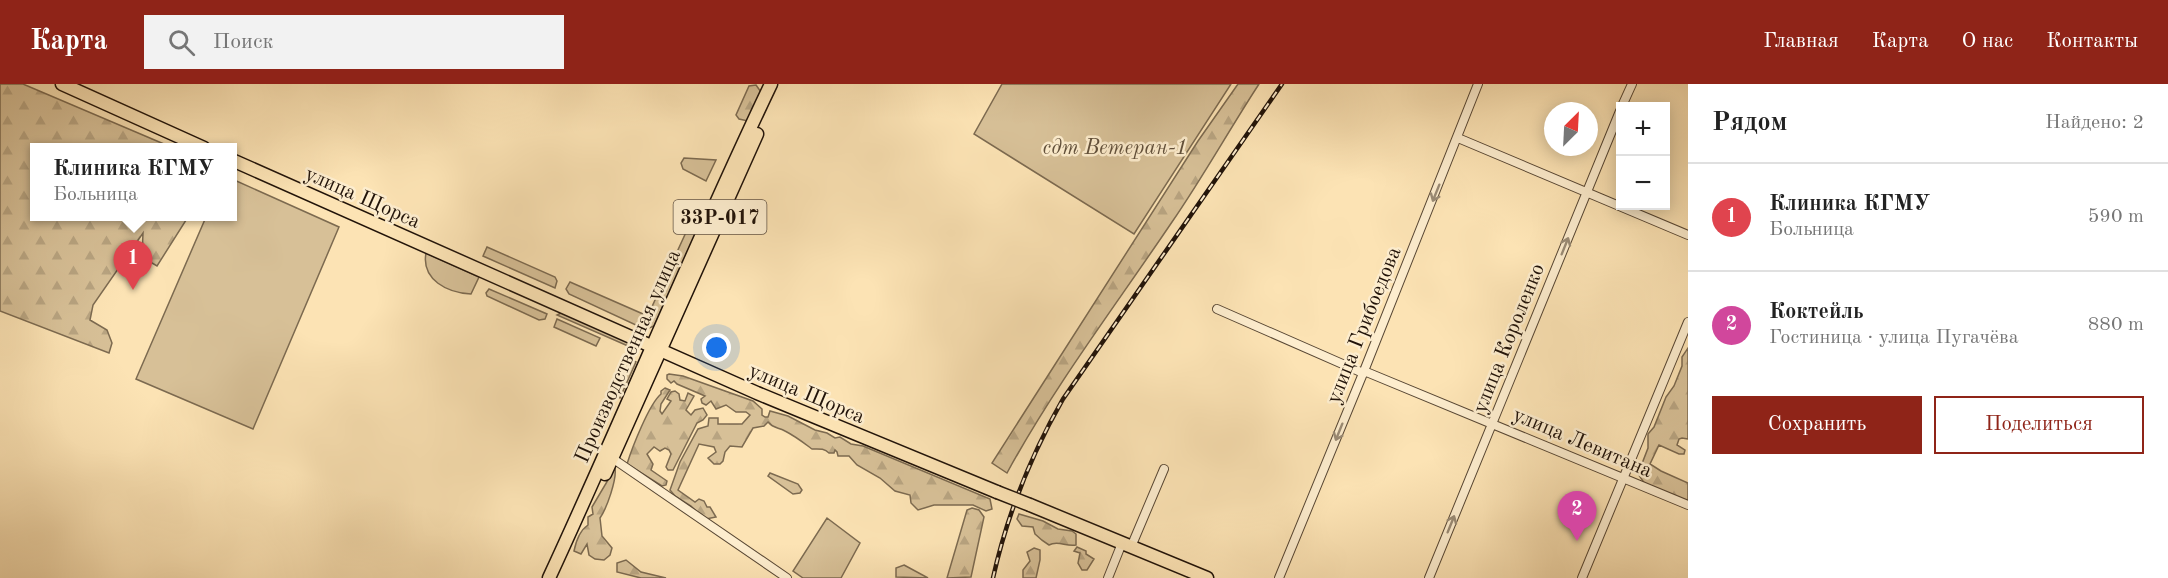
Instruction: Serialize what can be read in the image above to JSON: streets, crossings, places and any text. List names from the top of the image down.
{
  "streets": {
    "main road": ["улица Щорса", "33Р-017", "Производственная улица"],
    "street": ["улица Грибоедова", "улица Короленко", "улица Левитана"]
  },
  "crossings": [
    ["улица Щорса", "Производственная улица"],
    ["улица Грибоедова", "улица Левитана"],
    ["улица Короленко", "улица Левитана"]
  ],
  "one_way": ["улица Грибоедова", "улица Короленко"],
  "parks": ["сдт Ветеран-1"],
  "north": "top right",
  "page": {
    "header": "Карта",
    "search": "Поиск",
    "nav": [
      "Главная",
      "Карта",
      "О нас",
      "Контакты"
    ],
    "heading": ["Рядом", "Найдено: 2"],
    "map_buttons": ["+", "−"],
    "popup": ["Клиника КГМУ", "Больница"],
    "list": [
      {
        "mark": "1",
        "name": "Клиника КГМУ",
        "note": "Больница",
        "value": "590 m"
      },
      {
        "mark": "2",
        "name": "Коктейль",
        "note": "Гостиница · улица Пугачёва",
        "value": "880 m"
      }
    ],
    "pins": ["1", "2"],
    "buttons": ["Сохранить", "Поделиться"]
  }
}
